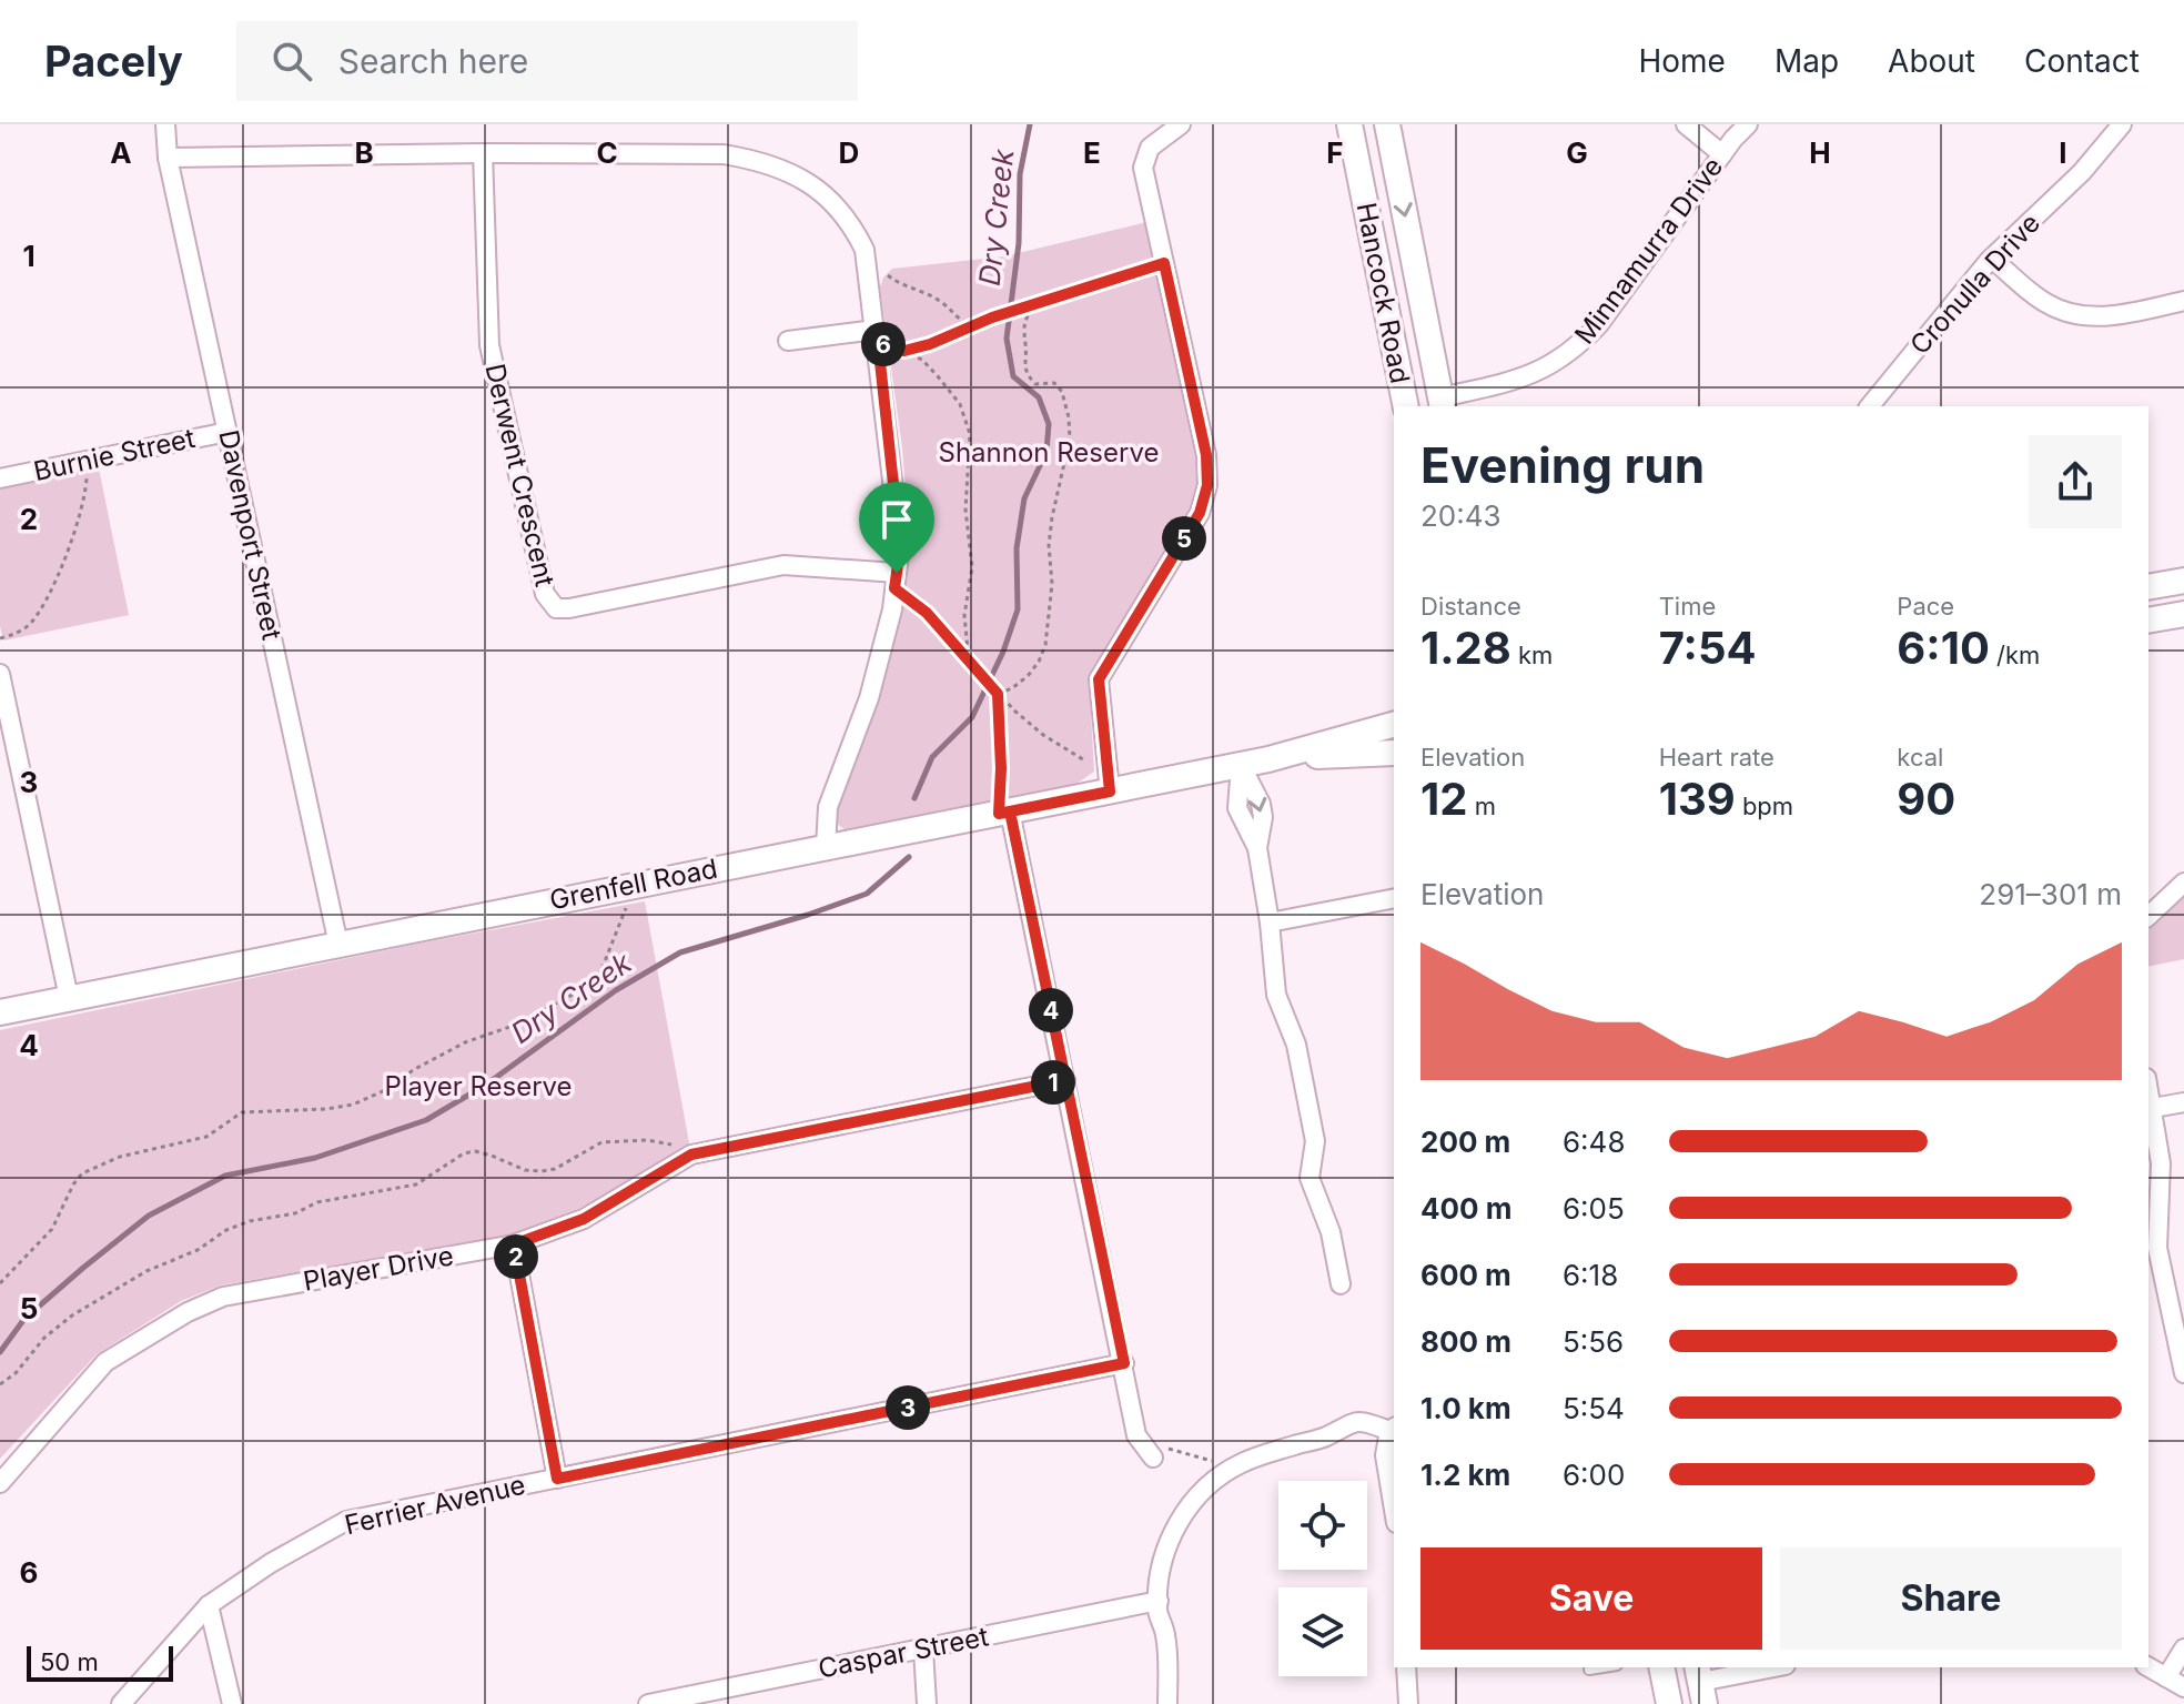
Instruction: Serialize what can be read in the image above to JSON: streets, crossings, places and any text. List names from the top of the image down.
{
  "streets": {
    "main road": ["Hancock Road", "Grenfell Road"],
    "street": [
      "Minnamurra Drive",
      "Cronulla Drive",
      "Burnie Street",
      "Derwent Crescent",
      "Davenport Street",
      "Player Drive",
      "Ferrier Avenue",
      "Caspar Street"
    ]
  },
  "crossings": [
    ["Minnamurra Drive", "Hancock Road"],
    ["Burnie Street", "Davenport Street"],
    ["Davenport Street", "Grenfell Road"]
  ],
  "water": ["Dry Creek"],
  "parks": ["Shannon Reserve", "Player Reserve"],
  "scale_bar": "50 m",
  "page": {
    "header": "Pacely",
    "search": "Search here",
    "nav": [
      "Home",
      "Map",
      "About",
      "Contact"
    ],
    "pins": [
      "6",
      "5",
      "4",
      "1",
      "2",
      "3"
    ],
    "heading": ["Evening run", "20:43"],
    "stats": [
      ["Distance", "1.28 km"],
      ["Time", "7:54"],
      ["Pace", "6:10 /km"],
      ["Elevation", "12 m"],
      ["Heart rate", "139 bpm"],
      ["kcal", "90"]
    ],
    "chart": ["Elevation", "291–301 m"],
    "list": [
      {
        "name": "200 m",
        "note": "6:48"
      },
      {
        "name": "400 m",
        "note": "6:05"
      },
      {
        "name": "600 m",
        "note": "6:18"
      },
      {
        "name": "800 m",
        "note": "5:56"
      },
      {
        "name": "1.0 km",
        "note": "5:54"
      },
      {
        "name": "1.2 km",
        "note": "6:00"
      }
    ],
    "buttons": ["Save", "Share"],
    "scale": "50 m"
  },
  "grid": {
    "columns": [
      "A",
      "B",
      "C",
      "D",
      "E",
      "F",
      "G",
      "H",
      "I"
    ],
    "rows": [
      "1",
      "2",
      "3",
      "4",
      "5",
      "6"
    ]
  }
}
